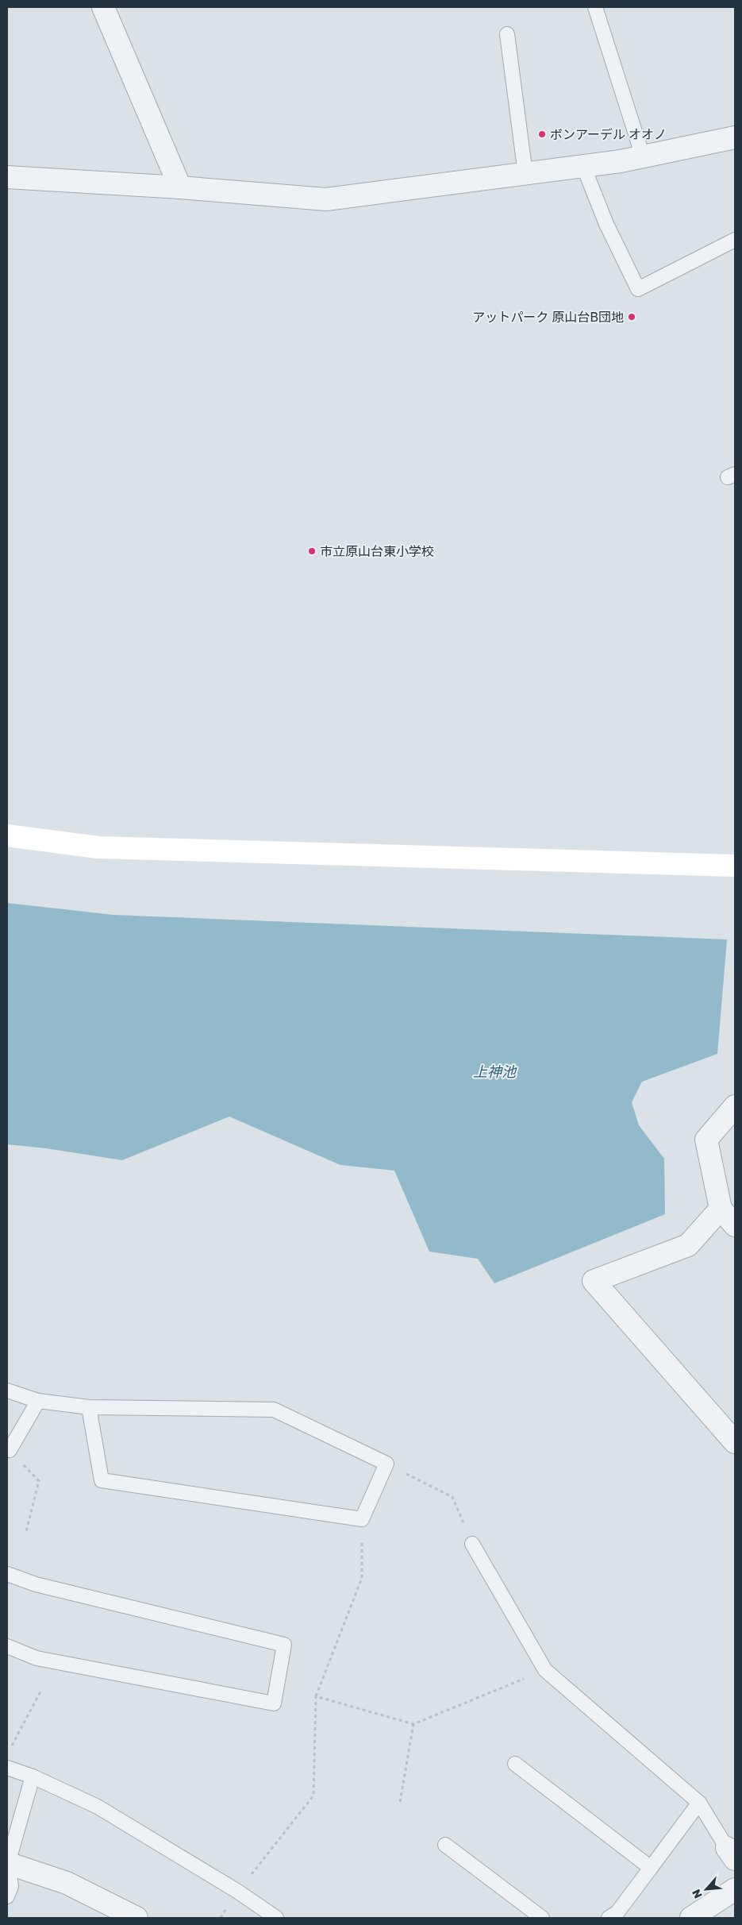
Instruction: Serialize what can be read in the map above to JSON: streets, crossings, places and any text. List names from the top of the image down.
{
  "water": ["上神池"],
  "places": ["ボンアーデル オオノ", "アットパーク 原山台B団地", "市立原山台東小学校"],
  "north": "bottom left"
}
